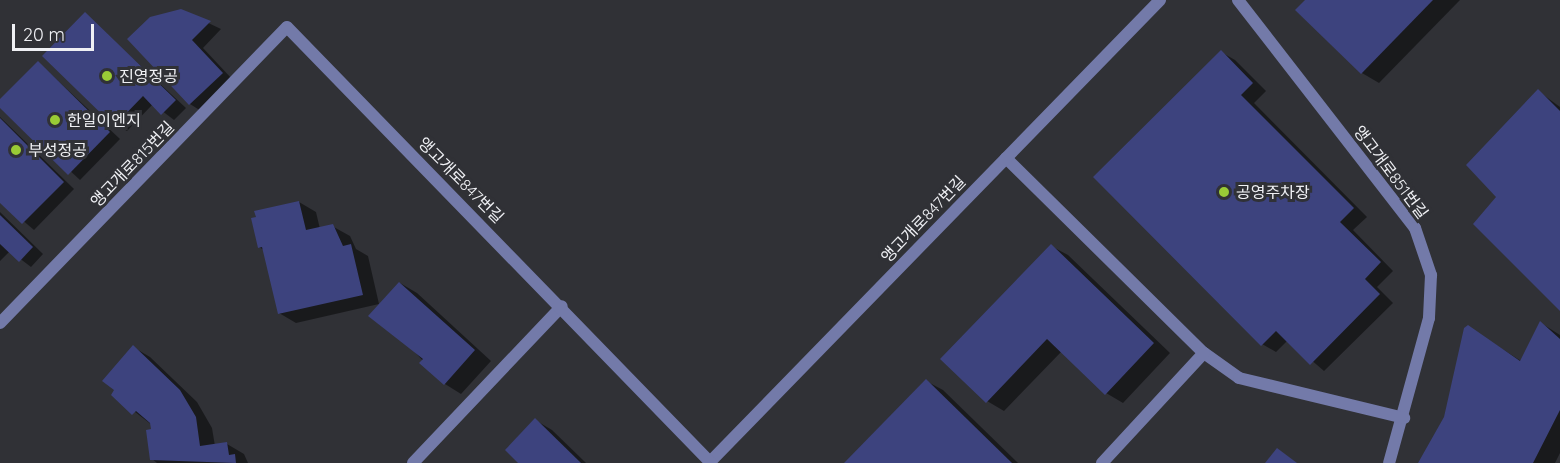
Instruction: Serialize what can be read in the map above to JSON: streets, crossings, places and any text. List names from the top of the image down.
{
  "streets": {
    "street": ["앵고개로815번길", "앵고개로851번길", "앵고개로847번길"]
  },
  "crossings": [
    ["앵고개로815번길", "앵고개로847번길"]
  ],
  "places": [
    "진영정공",
    "한일이엔지",
    "부성정공",
    "공영주차장"
  ],
  "scale_bar": "20 m"
}
